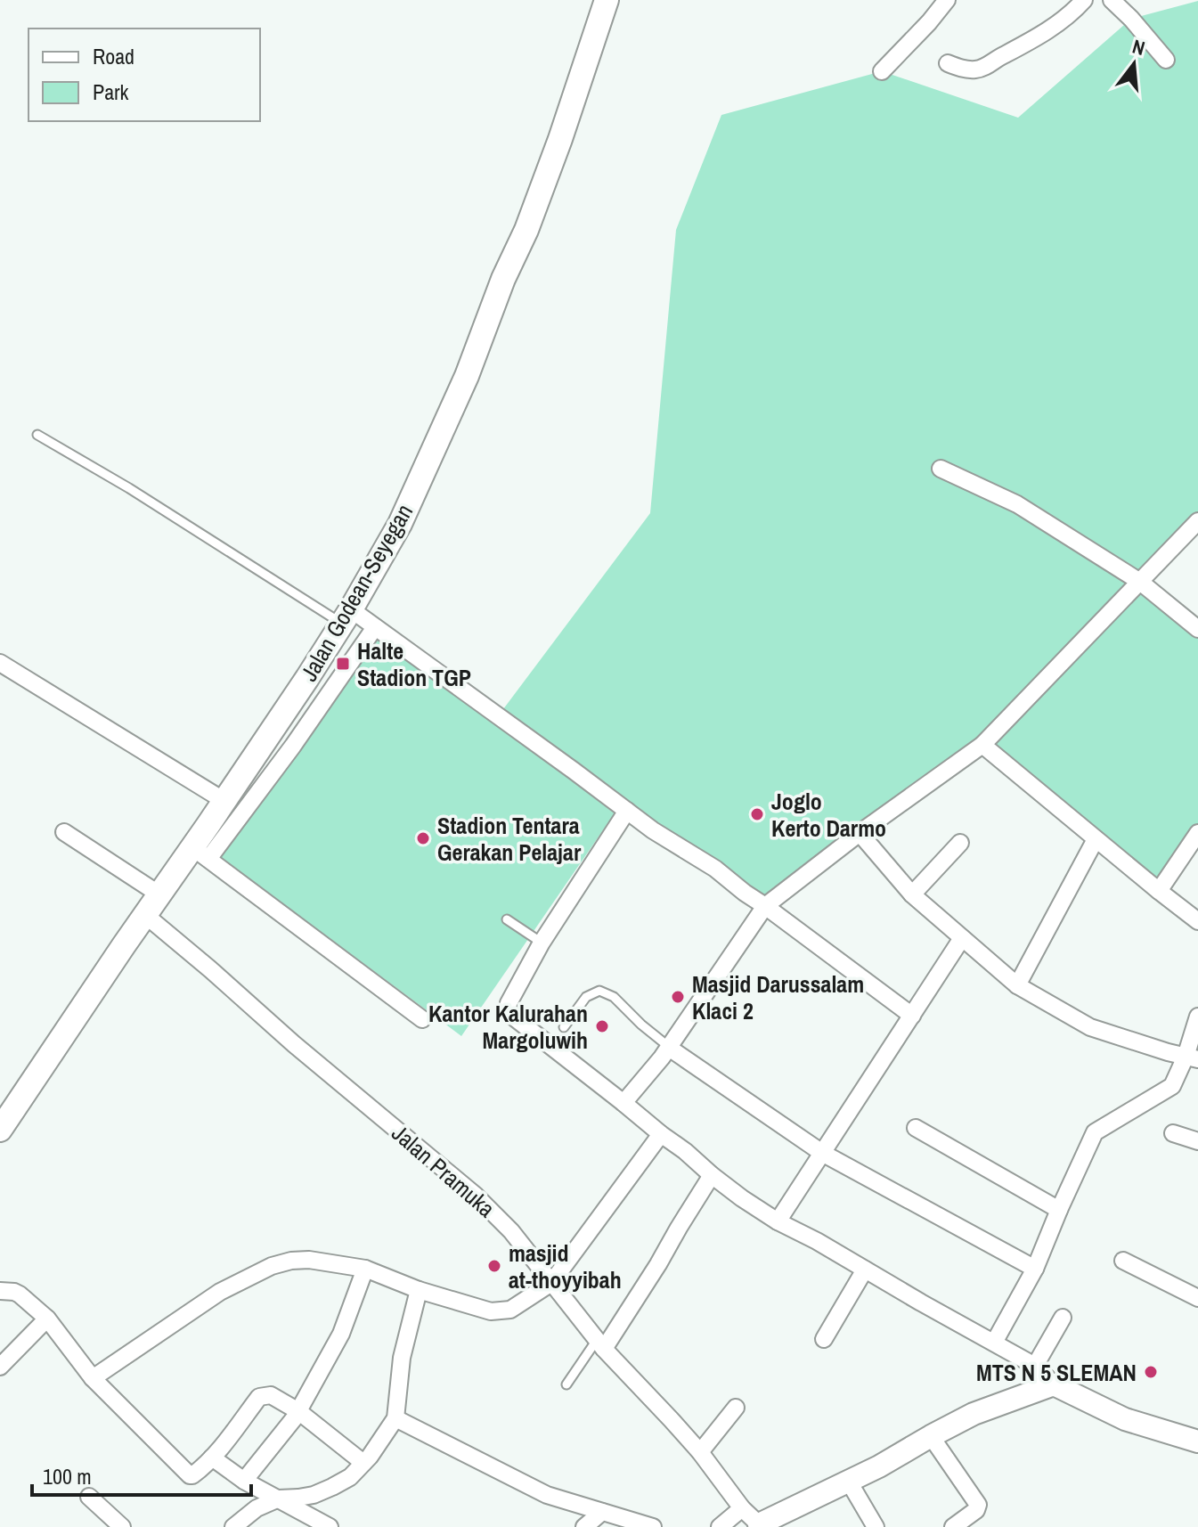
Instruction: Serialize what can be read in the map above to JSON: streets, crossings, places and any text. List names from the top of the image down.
{
  "streets": {
    "main road": ["Jalan Godean-Seyegan"],
    "street": ["Jalan Pramuka"]
  },
  "crossings": [
    ["Jalan Godean-Seyegan", "Jalan Pramuka"]
  ],
  "places": {
    "transit": ["Halte Stadion TGP"],
    "other": [
      "Joglo Kerto Darmo",
      "Stadion Tentara Gerakan Pelajar",
      "Masjid Darussalam Klaci 2",
      "Kantor Kalurahan Margoluwih",
      "masjid at-thoyyibah",
      "MTS N 5 SLEMAN"
    ]
  },
  "legend": ["Road", "Park"],
  "scale_bar": "100 m",
  "north": "top"
}
